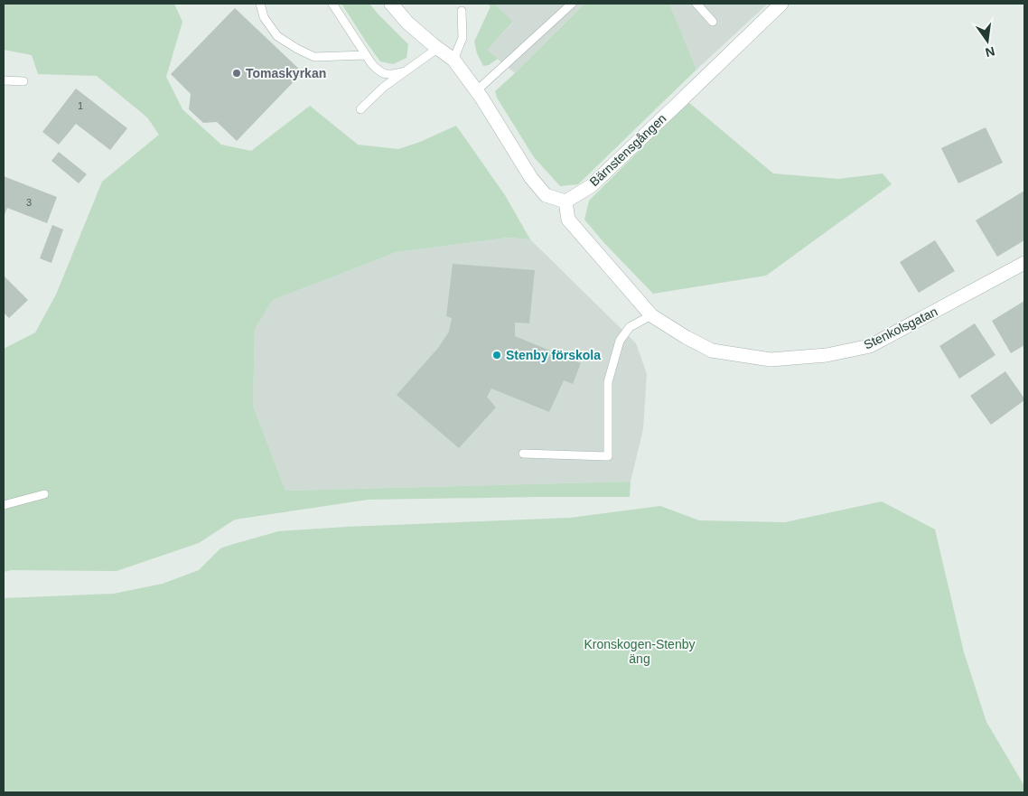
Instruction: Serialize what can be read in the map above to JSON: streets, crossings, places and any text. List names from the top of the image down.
{
  "streets": {
    "street": ["Bärnstensgången", "Stenkolsgatan"]
  },
  "crossings": [
    ["Bärnstensgången", "Stenkolsgatan"]
  ],
  "parks": ["Kronskogen-Stenby äng"],
  "places": ["Tomaskyrkan", "Stenby förskola"],
  "house_numbers": ["1", "3"],
  "north": "bottom"
}
